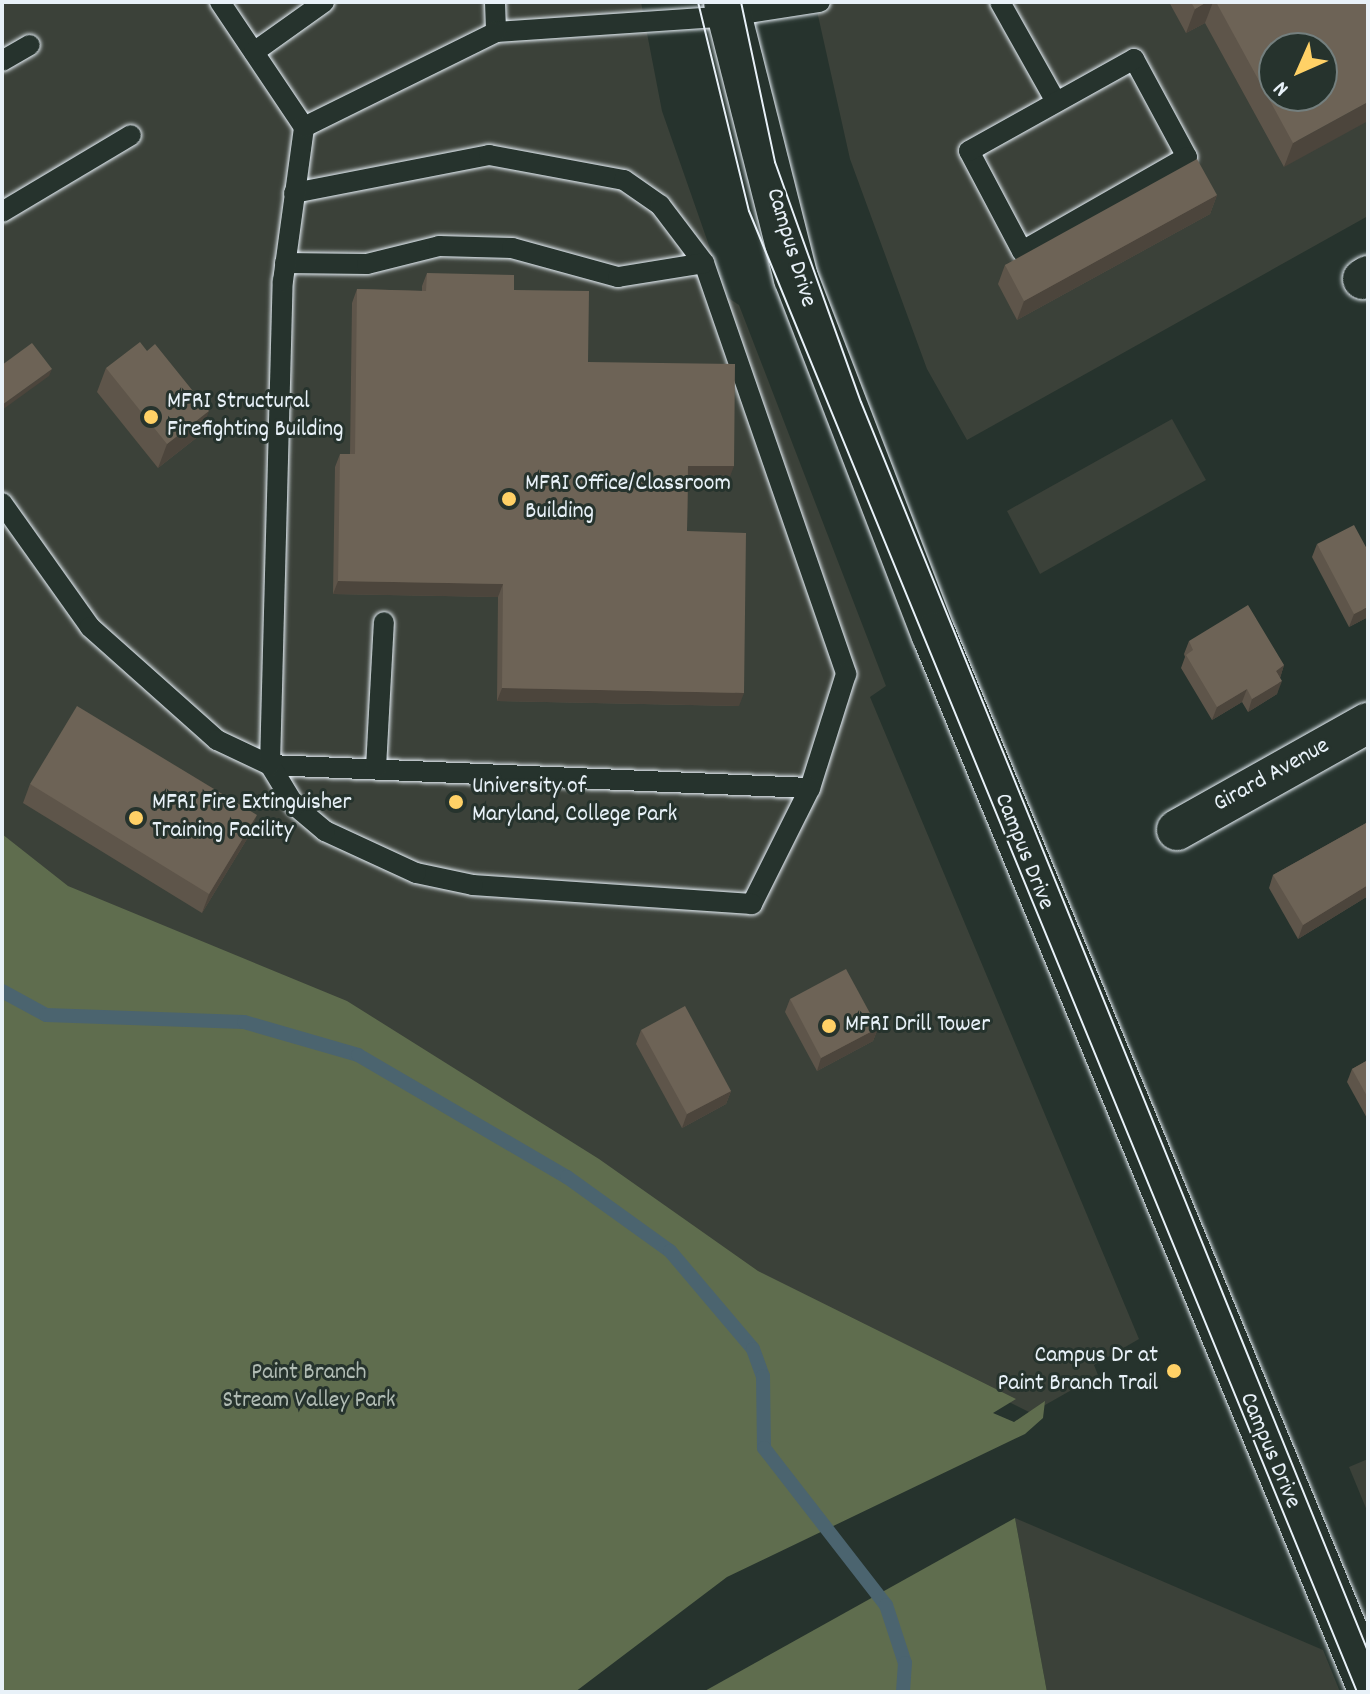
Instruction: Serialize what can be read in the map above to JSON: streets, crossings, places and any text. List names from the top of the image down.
{
  "streets": {
    "main road": ["Campus Drive"],
    "street": ["Girard Avenue"]
  },
  "parks": ["Paint Branch Stream Valley Park"],
  "places": [
    "MFRI Structural Firefighting Building",
    "MFRI Office/Classroom Building",
    "University of Maryland, College Park",
    "MFRI Fire Extinguisher Training Facility",
    "MFRI Drill Tower",
    "Campus Dr at Paint Branch Trail"
  ],
  "north": "bottom left"
}
